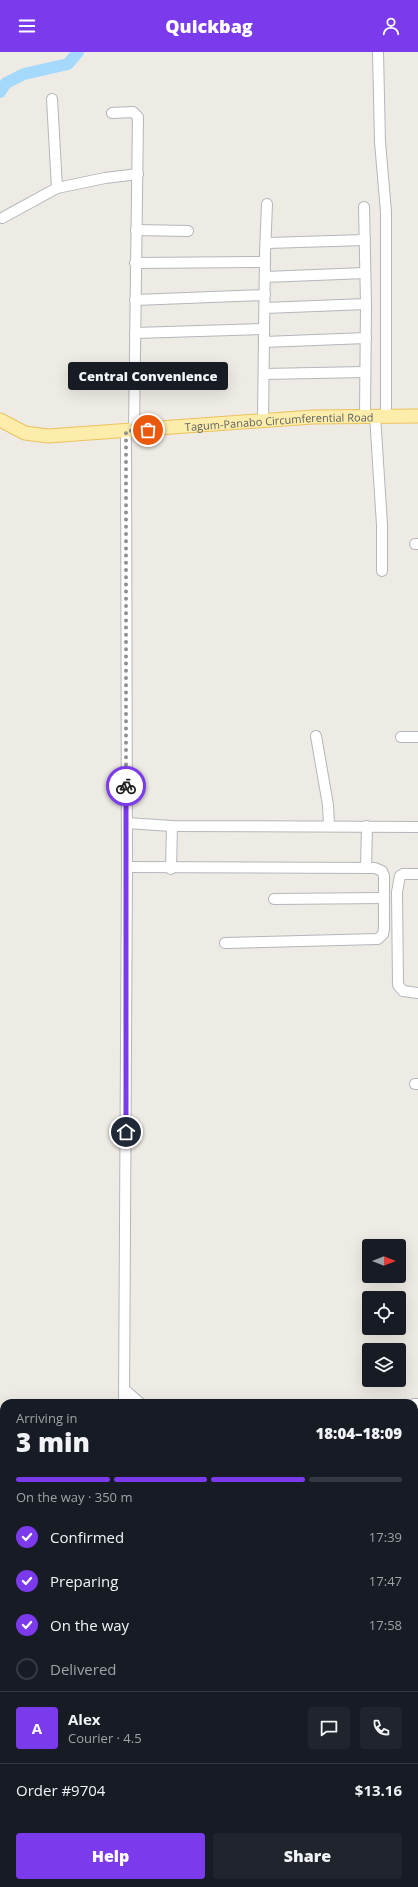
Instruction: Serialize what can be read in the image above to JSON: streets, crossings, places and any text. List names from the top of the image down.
{
  "streets": {
    "main road": ["Tagum-Panabo Circumferential Road"]
  },
  "places": ["Central Convenience"],
  "north": "right",
  "page": {
    "header": "Quickbag",
    "bubble": "Central Convenience",
    "heading": ["3 min", "Arriving in", "18:04–18:09"],
    "panel": [
      "Alex",
      "Courier · 4.5",
      "Order #9704",
      "$13.16"
    ],
    "bar": "On the way · 350 m",
    "list": [
      ["Confirmed", "17:39"],
      ["Preparing", "17:47"],
      ["On the way", "17:58"],
      "Delivered"
    ],
    "round": "A",
    "buttons": ["Help", "Share"]
  }
}
